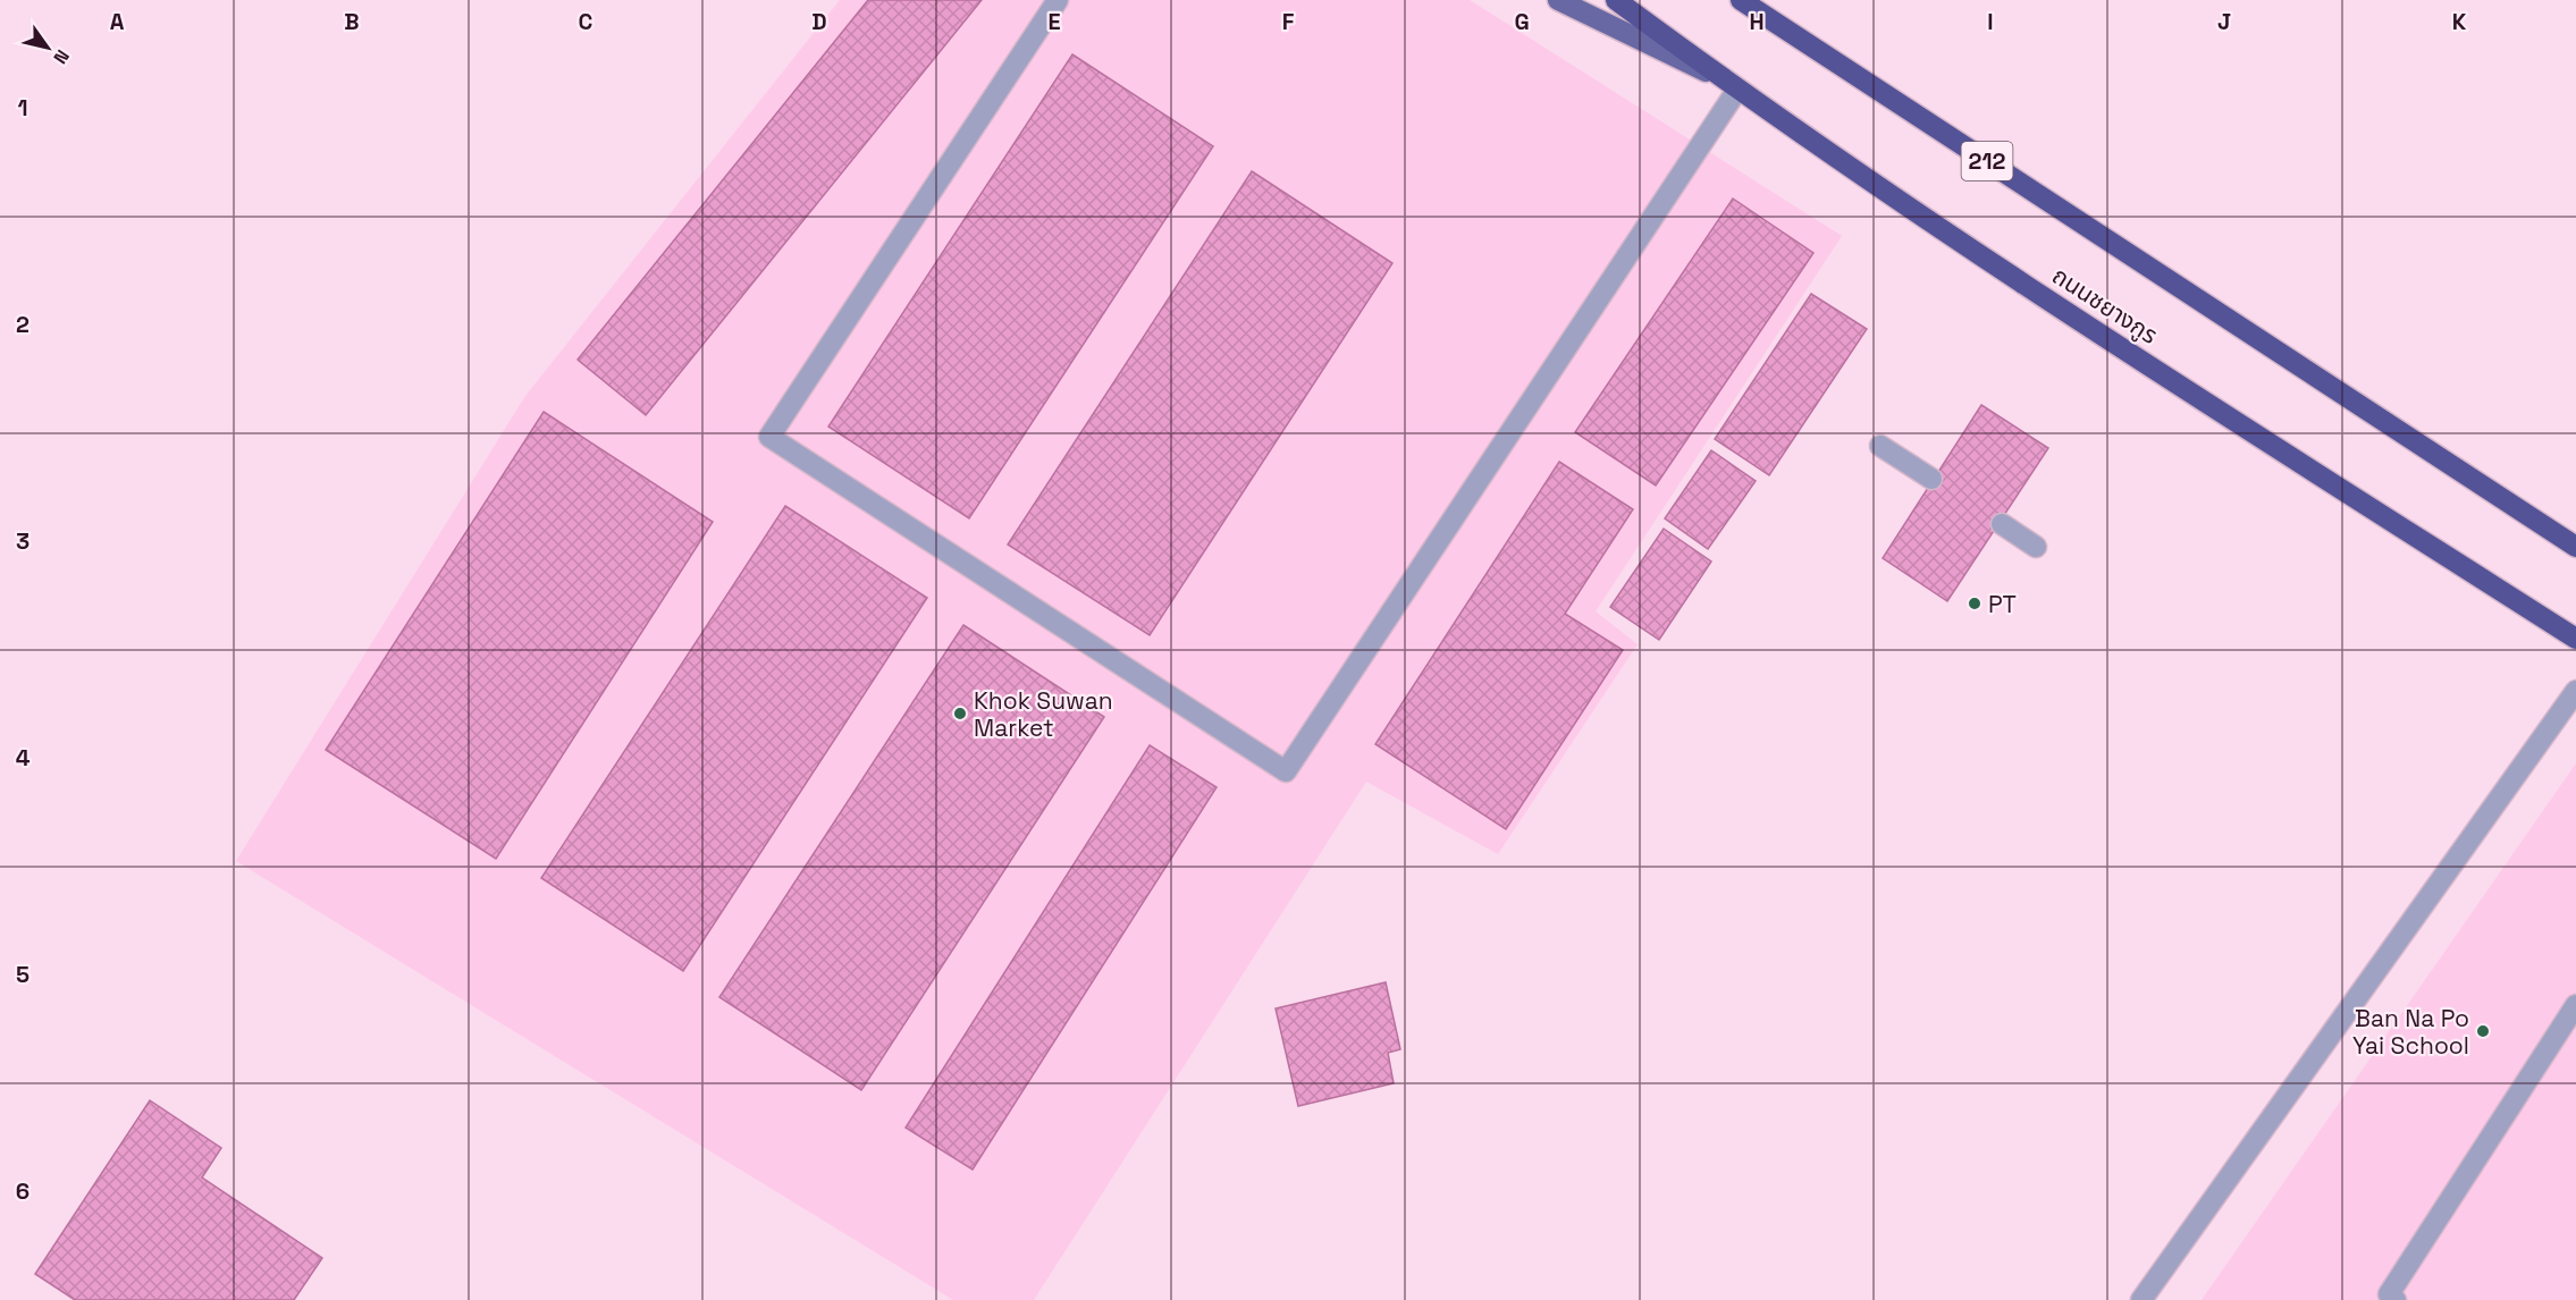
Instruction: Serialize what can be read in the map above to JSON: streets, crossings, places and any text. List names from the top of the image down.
{
  "streets": {
    "highway": ["212", "ถนนชยางกูร"]
  },
  "places": ["PT", "Khok Suwan Market", "Ban Na Po Yai School"],
  "north": "bottom right",
  "grid": {
    "columns": [
      "A",
      "B",
      "C",
      "D",
      "E",
      "F",
      "G",
      "H",
      "I",
      "J",
      "K"
    ],
    "rows": [
      "1",
      "2",
      "3",
      "4",
      "5",
      "6"
    ]
  }
}
